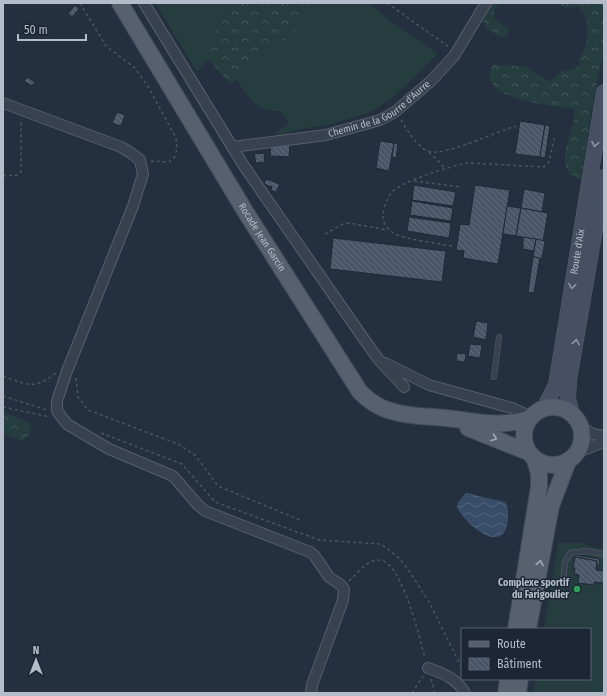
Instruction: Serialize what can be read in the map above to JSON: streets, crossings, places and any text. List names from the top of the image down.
{
  "streets": {
    "main road": ["Rocade Jean Garcin", "Route d'Aix"],
    "street": ["Chemin de la Gourre d'Aurre"]
  },
  "crossings": [
    ["Rocade Jean Garcin", "Route d'Aix"]
  ],
  "places": ["Complexe sportif du Farigoulier"],
  "legend": ["Route", "Bâtiment"],
  "scale_bar": "50 m",
  "north": "top"
}
